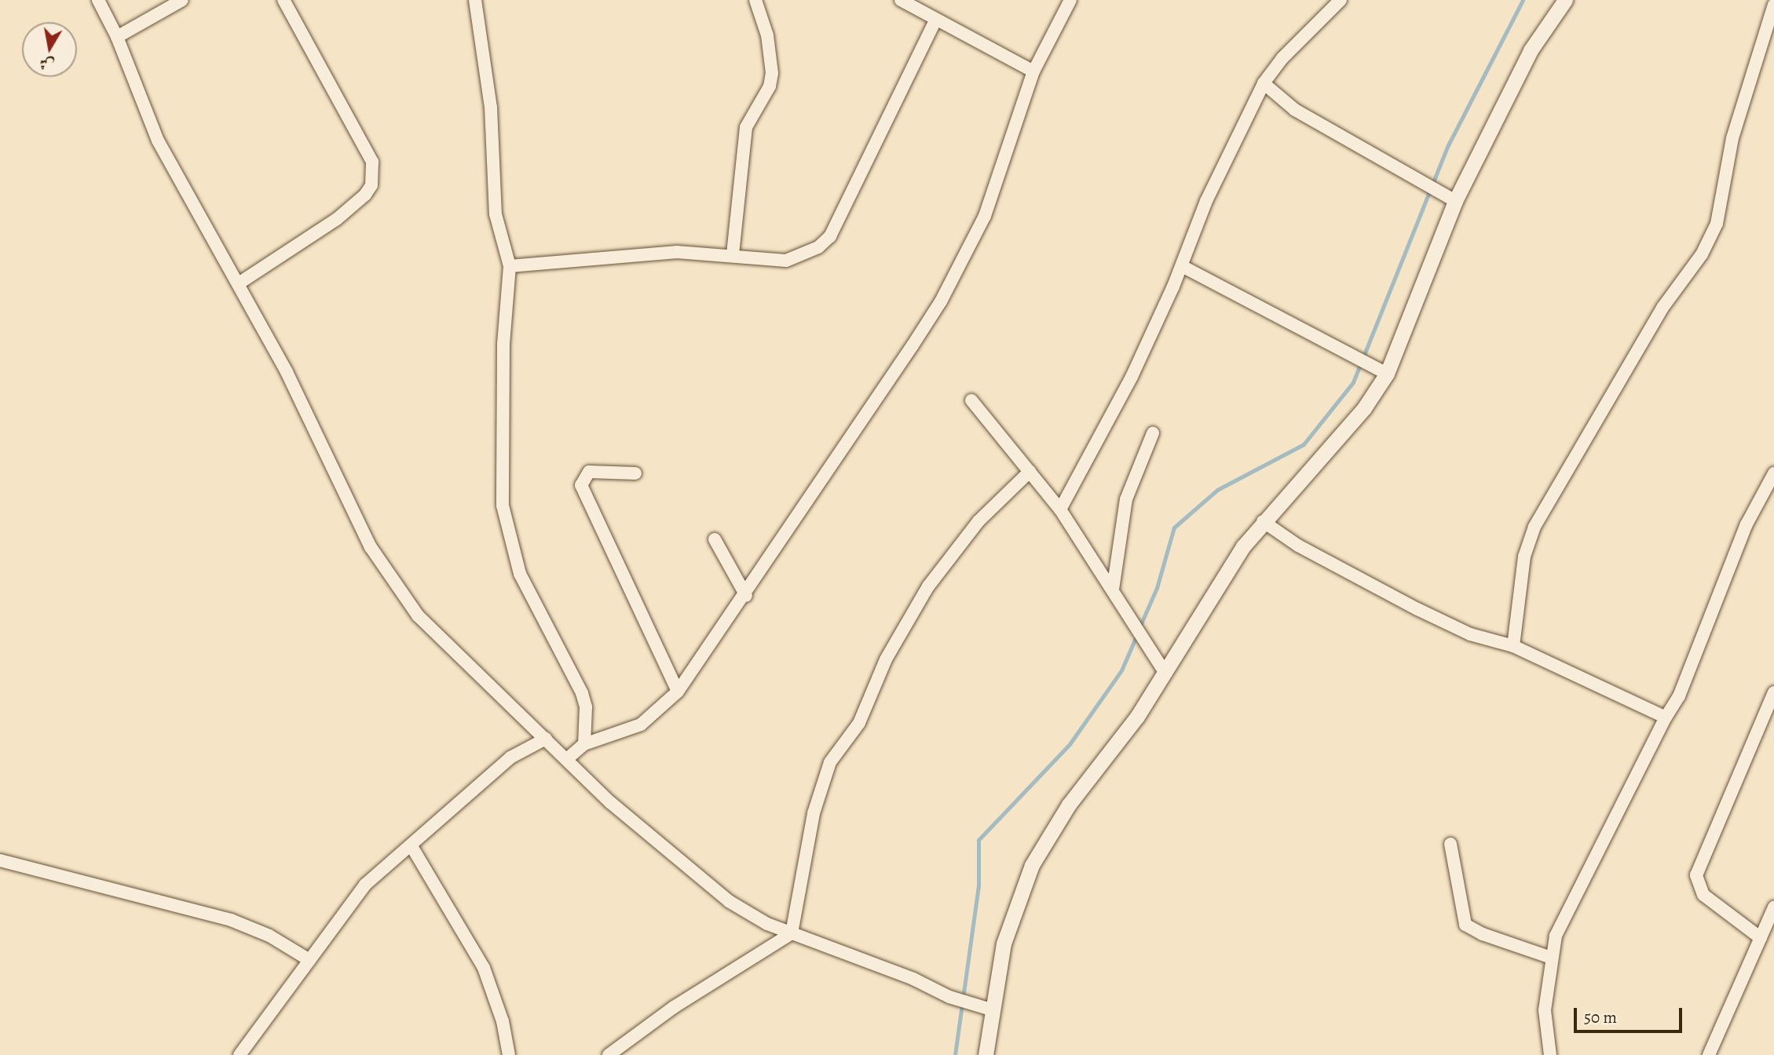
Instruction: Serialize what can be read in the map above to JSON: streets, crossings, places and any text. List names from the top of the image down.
{
  "scale_bar": "50 m",
  "north": "bottom"
}
